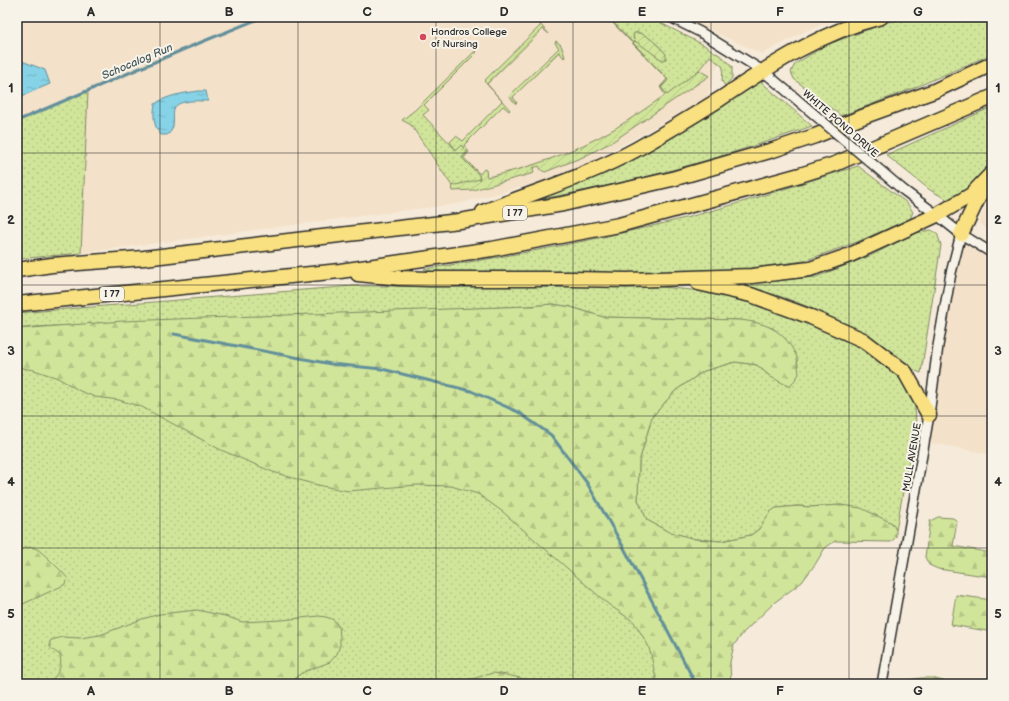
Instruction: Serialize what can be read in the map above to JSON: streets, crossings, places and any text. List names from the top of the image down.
{
  "streets": {
    "highway": ["I 77"],
    "street": ["WHITE POND DRIVE", "MULL AVENUE"]
  },
  "crossings": [
    ["WHITE POND DRIVE", "MULL AVENUE"]
  ],
  "water": ["Schocalog Run"],
  "places": ["Hondros College of Nursing"],
  "grid": {
    "columns": [
      "A",
      "B",
      "C",
      "D",
      "E",
      "F",
      "G"
    ],
    "rows": [
      "1",
      "2",
      "3",
      "4",
      "5"
    ]
  }
}
